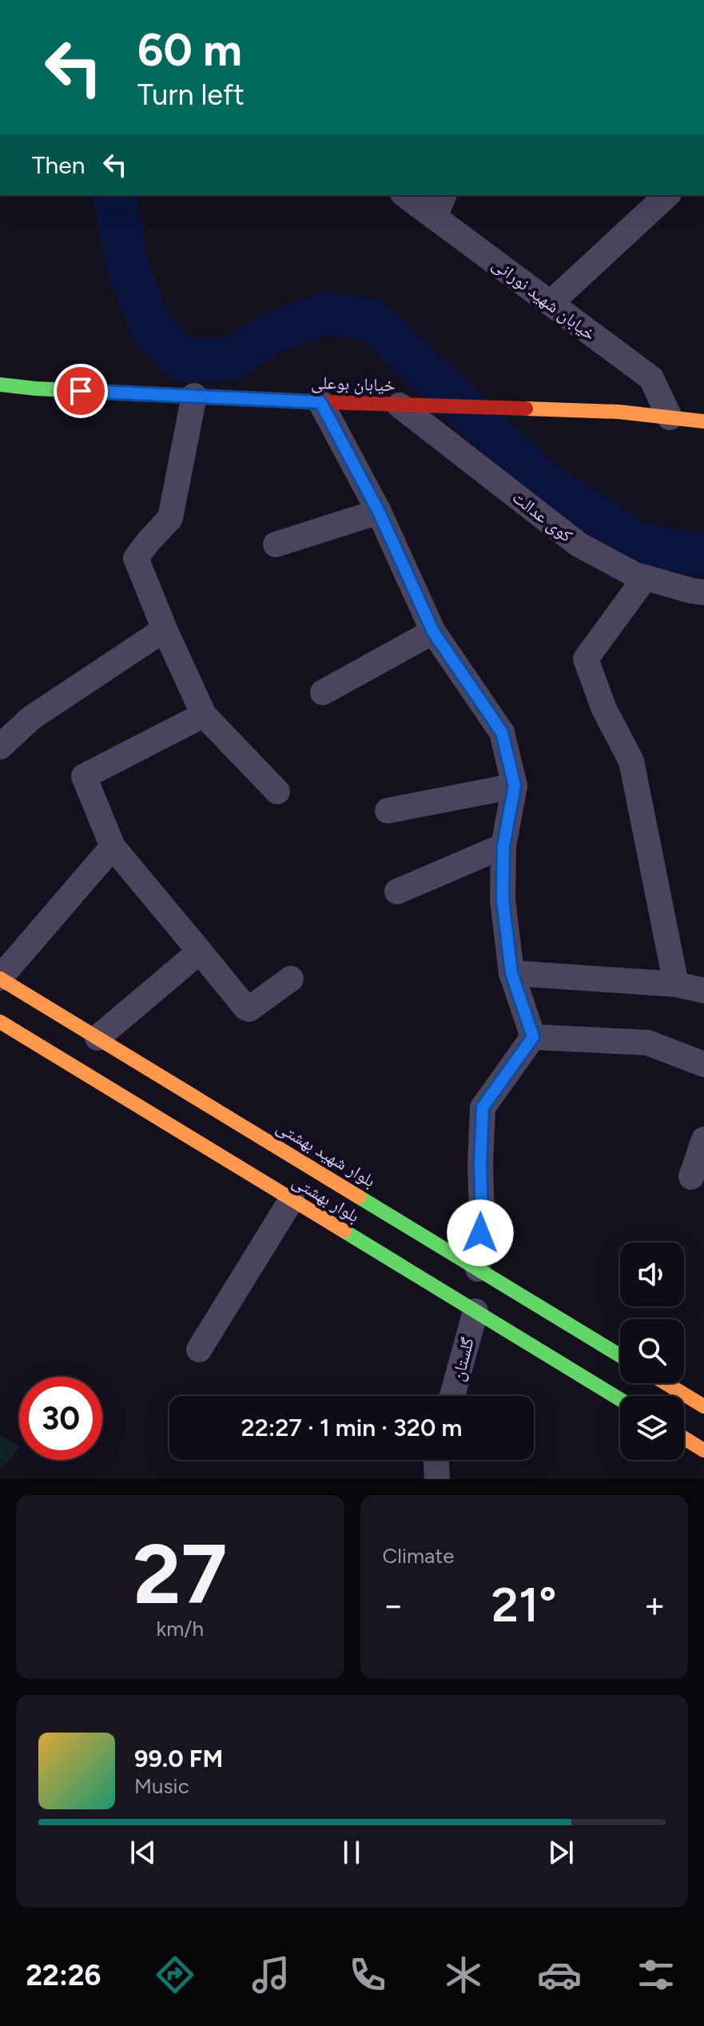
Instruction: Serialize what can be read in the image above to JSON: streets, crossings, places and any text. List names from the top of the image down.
{
  "streets": {
    "main road": ["خیابان بوعلی", "بلوار شهید بهشتی", "بلوار بهشتی"],
    "street": ["خیابان شهید نورانی", "کوی عدالت", "گلستان"]
  },
  "crossings": [
    ["خیابان شهید نورانی", "خیابان بوعلی"],
    ["خیابان بوعلی", "کوی عدالت"],
    ["بلوار بهشتی", "گلستان"]
  ],
  "page": {
    "turn": ["60 m", "Turn left"],
    "then": "Then",
    "limit": "30",
    "trip": "22:27 · 1 min · 320 m",
    "tile": [
      ["27", "km/h"],
      "Climate"
    ],
    "heat": ["−", "21°", "+"],
    "song": ["99.0 FM", "Music"],
    "tabs": "22:26"
  }
}
